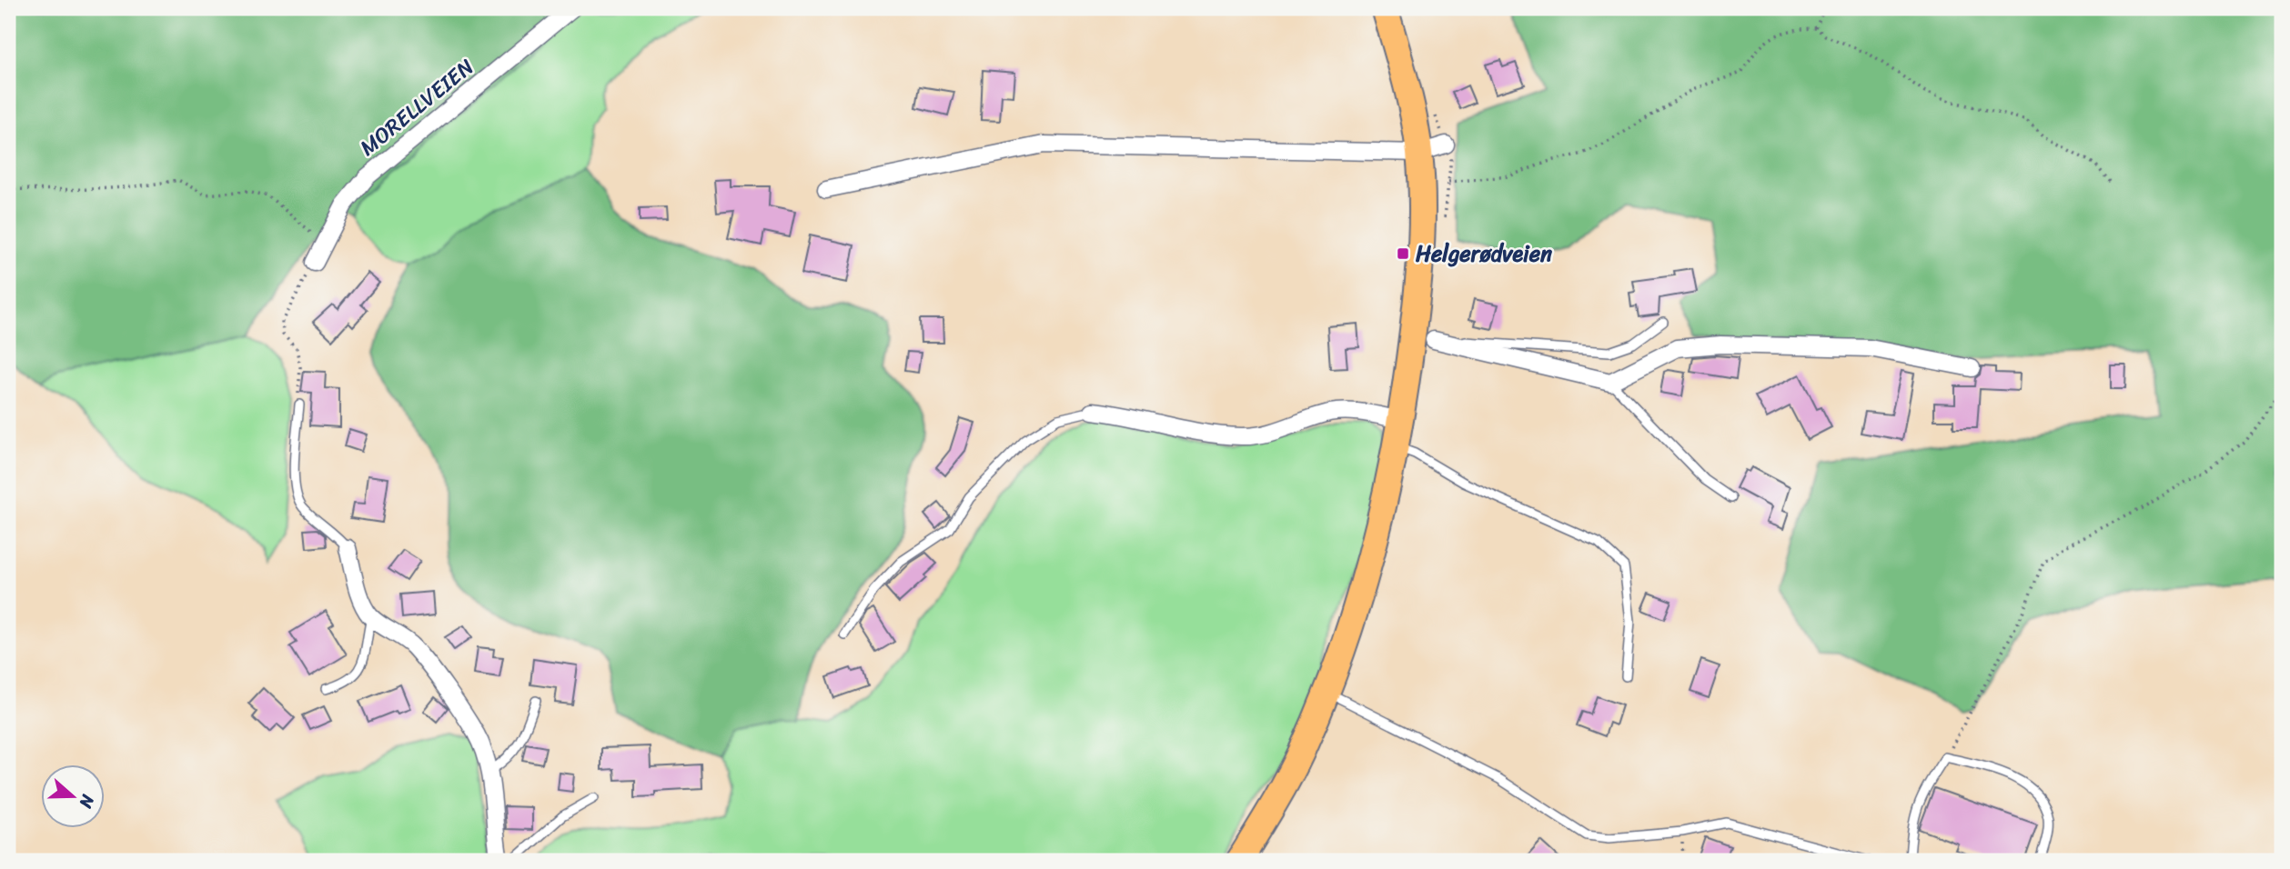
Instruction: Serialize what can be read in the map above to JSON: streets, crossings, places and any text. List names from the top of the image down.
{
  "streets": {
    "street": ["MORELLVEIEN"]
  },
  "places": {
    "transit": ["Helgerødveien"]
  },
  "north": "right"
}
